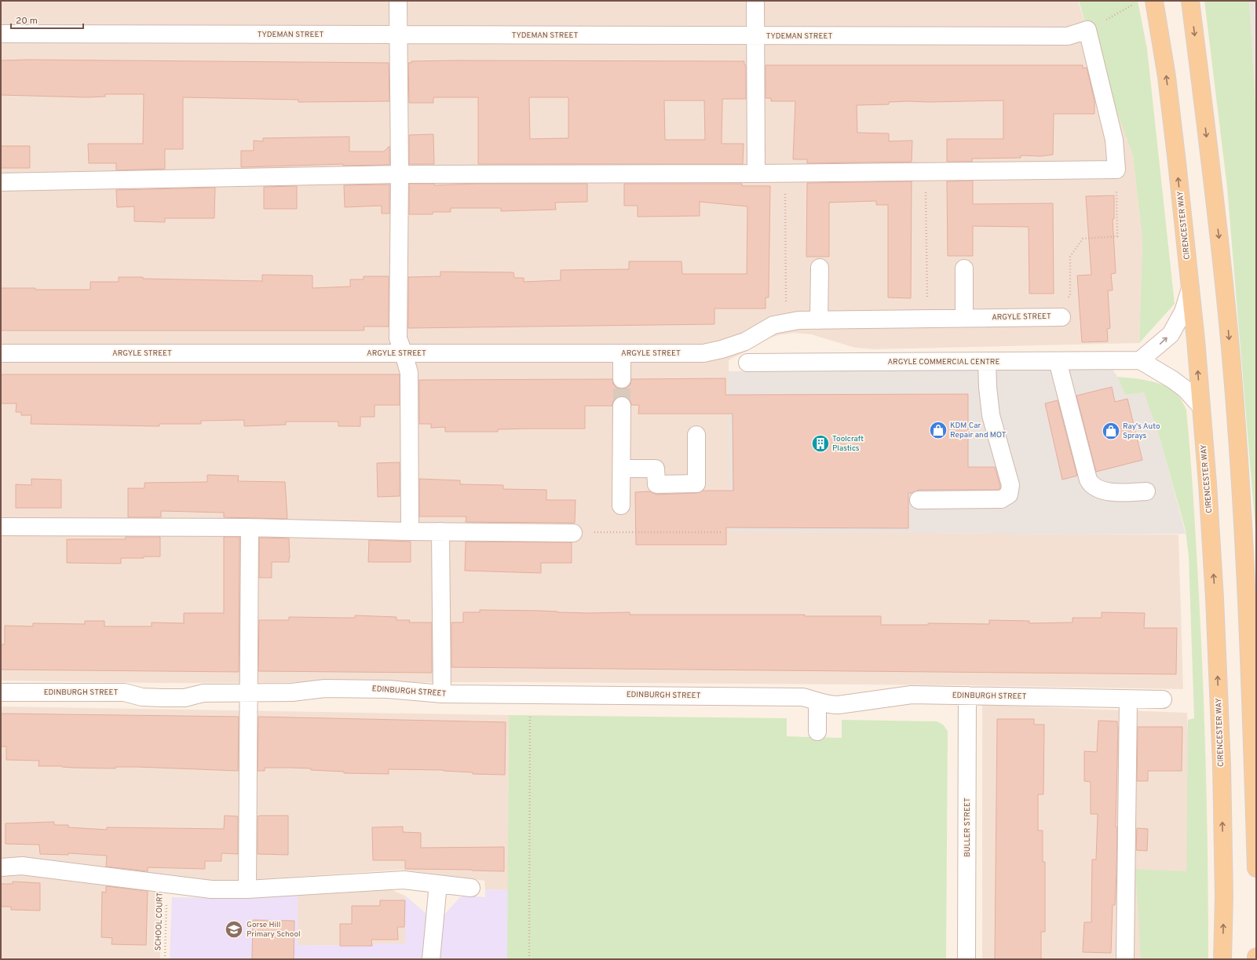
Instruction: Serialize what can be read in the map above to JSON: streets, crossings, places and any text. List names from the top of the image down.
{
  "streets": {
    "main road": ["CIRENCESTER WAY"],
    "street": [
      "TYDEMAN STREET",
      "ARGYLE STREET",
      "ARGYLE COMMERCIAL CENTRE",
      "EDINBURGH STREET",
      "BULLER STREET"
    ],
    "path": ["SCHOOL COURT"]
  },
  "crossings": [
    ["EDINBURGH STREET", "BULLER STREET"]
  ],
  "places": {
    "shop": ["KDM Car Repair and MOT", "Ray's Auto Sprays"],
    "building": ["Toolcraft Plastics"],
    "school or university": ["Gorse Hill Primary School"]
  },
  "scale_bar": "20 m"
}
